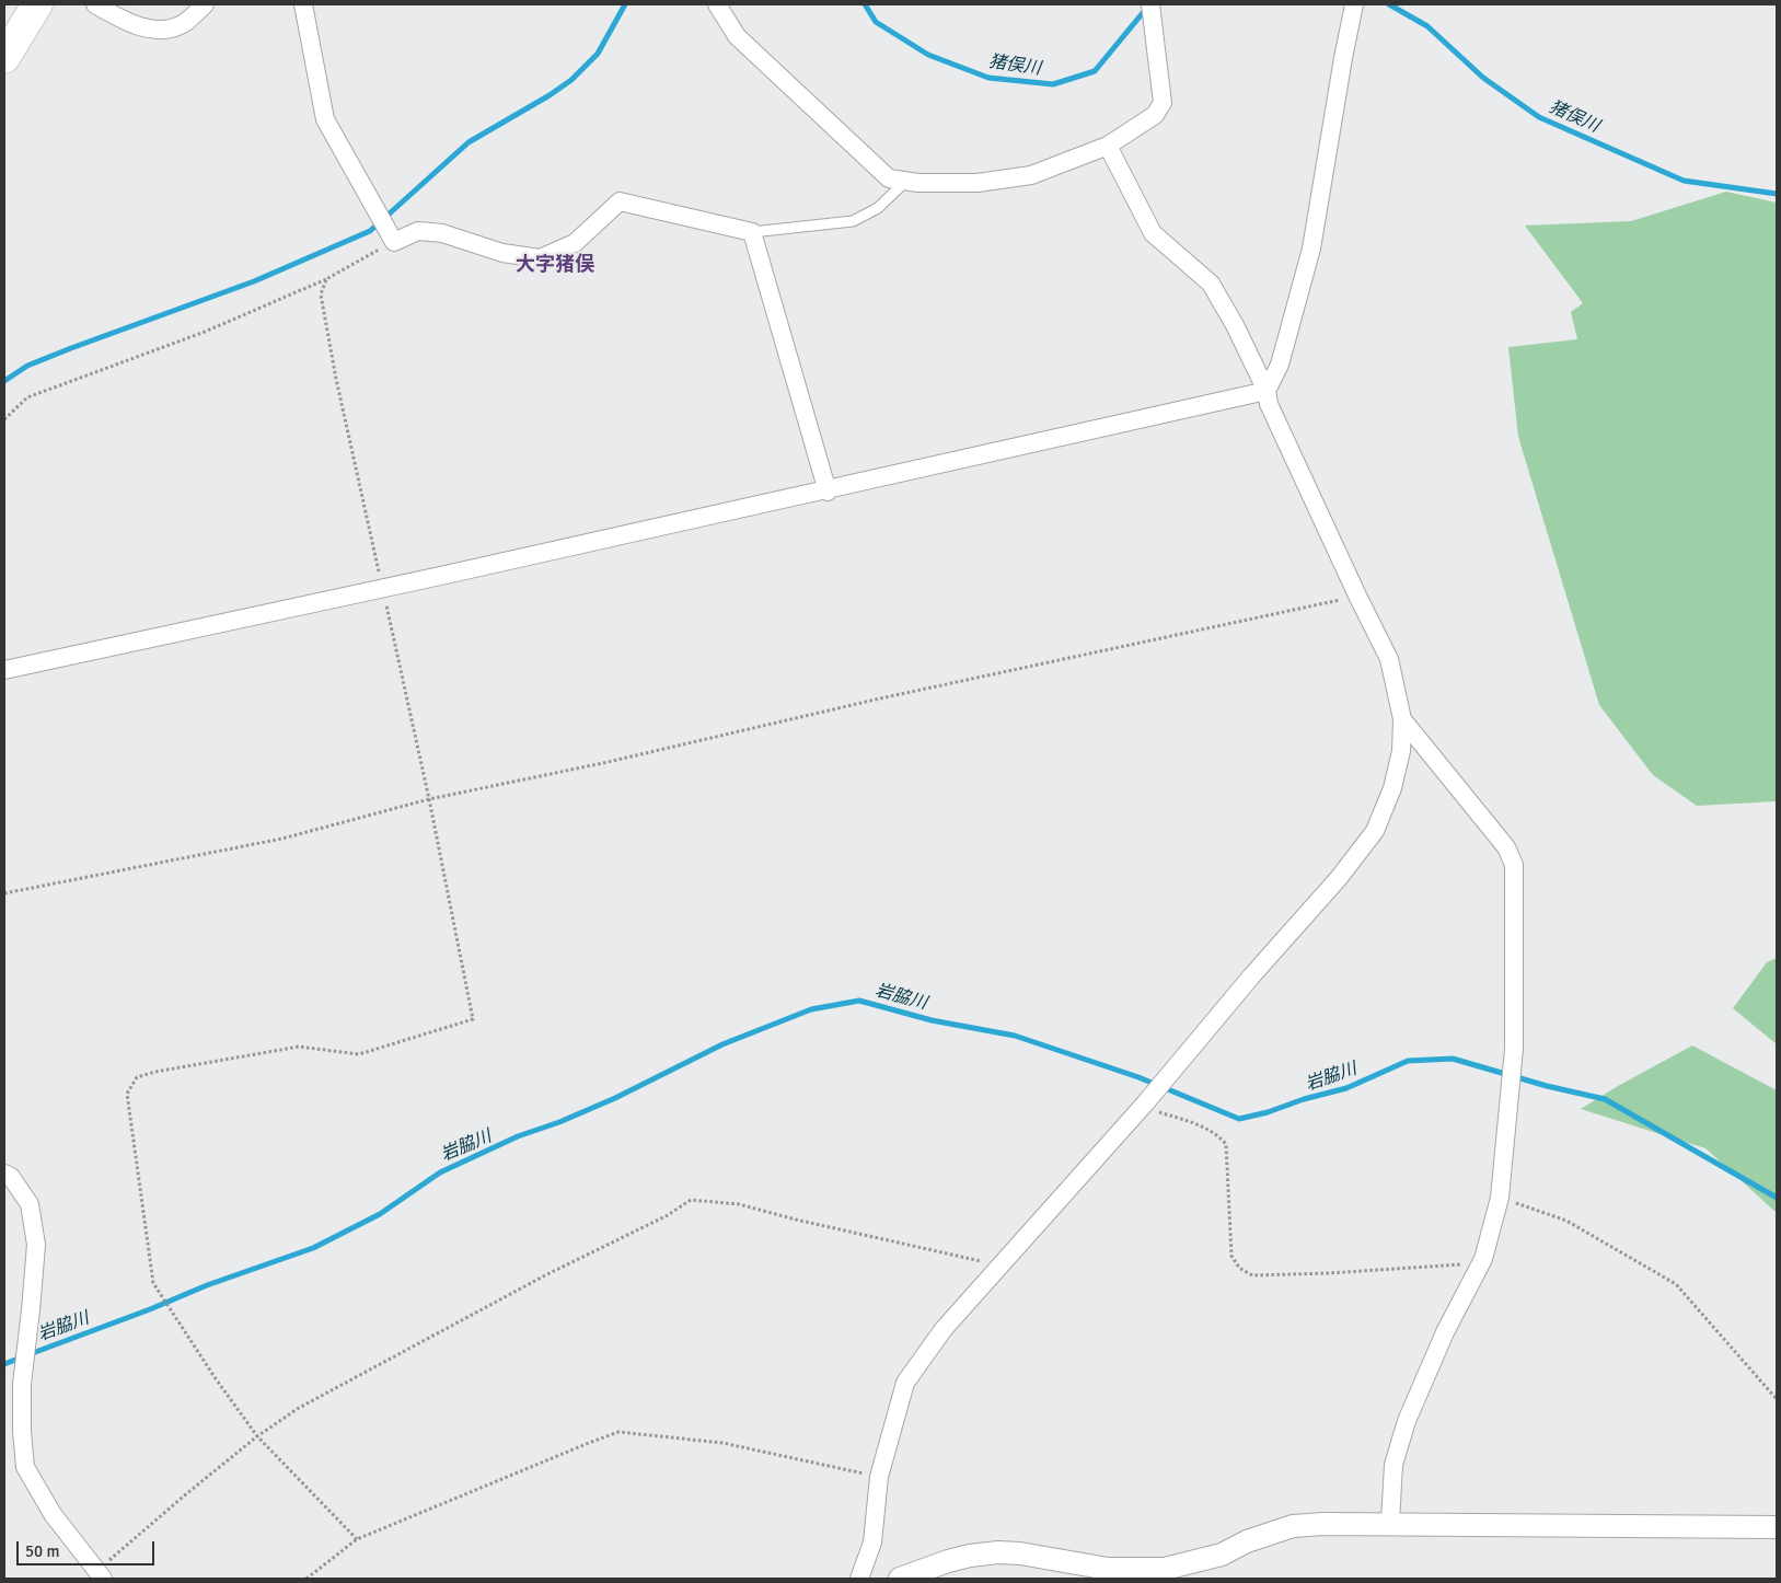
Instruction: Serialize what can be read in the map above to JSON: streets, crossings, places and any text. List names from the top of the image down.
{
  "districts": ["大字猪俣"],
  "water": ["猪俣川", "岩脇川"],
  "scale_bar": "50 m"
}
